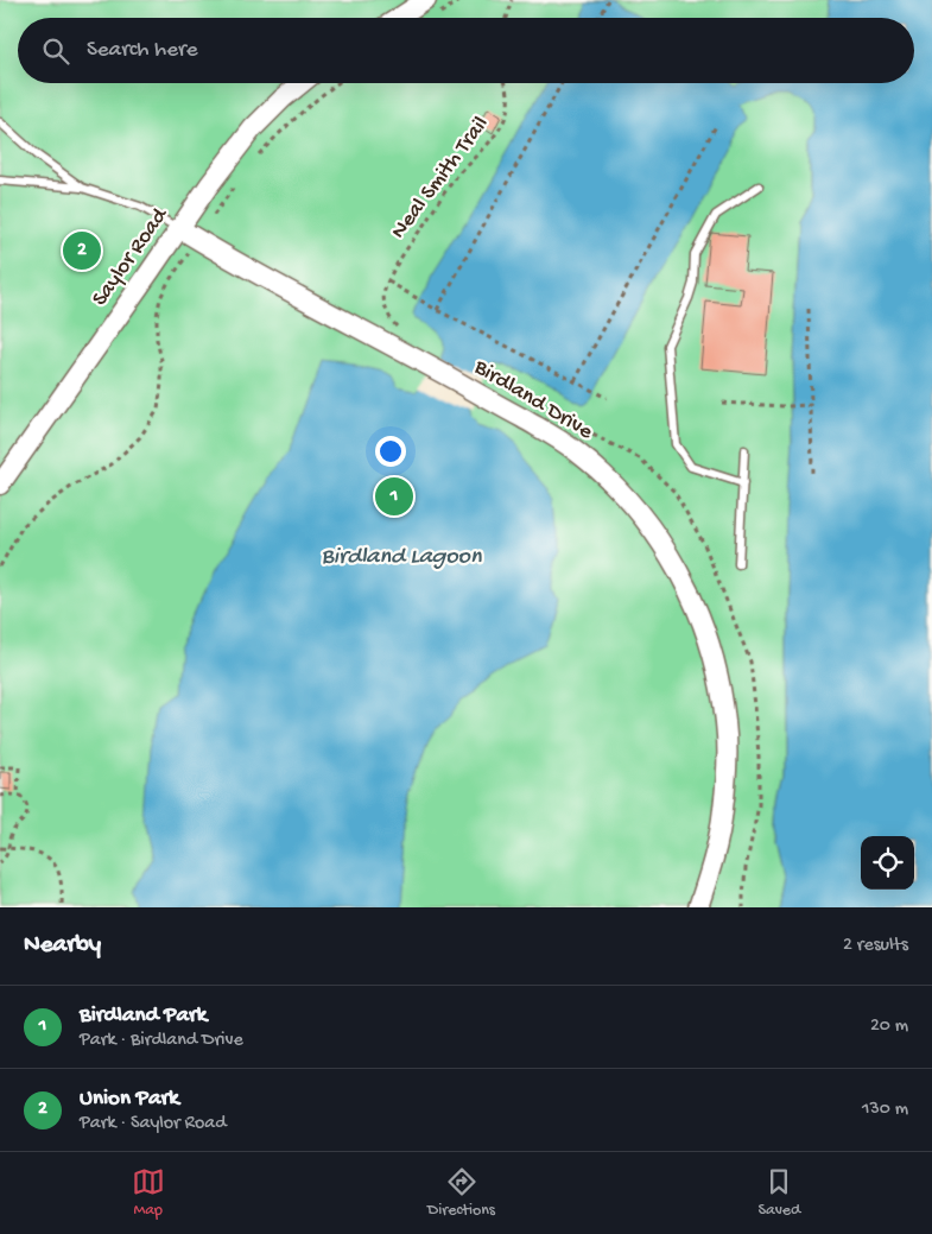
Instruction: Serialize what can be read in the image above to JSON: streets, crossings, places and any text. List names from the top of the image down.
{
  "streets": {
    "street": ["Saylor Road", "Birdland Drive"],
    "path": ["Neal Smith Trail"]
  },
  "crossings": [
    ["Saylor Road", "Birdland Drive"]
  ],
  "water": ["Birdland Lagoon"],
  "page": {
    "search": "Search here",
    "pins": ["2", "1"],
    "heading": ["Nearby", "2 results"],
    "list": [
      {
        "mark": "1",
        "name": "Birdland Park",
        "note": "Park · Birdland Drive",
        "value": "20 m"
      },
      {
        "mark": "2",
        "name": "Union Park",
        "note": "Park · Saylor Road",
        "value": "130 m"
      }
    ],
    "nav": ["Map", "Directions", "Saved"]
  }
}
